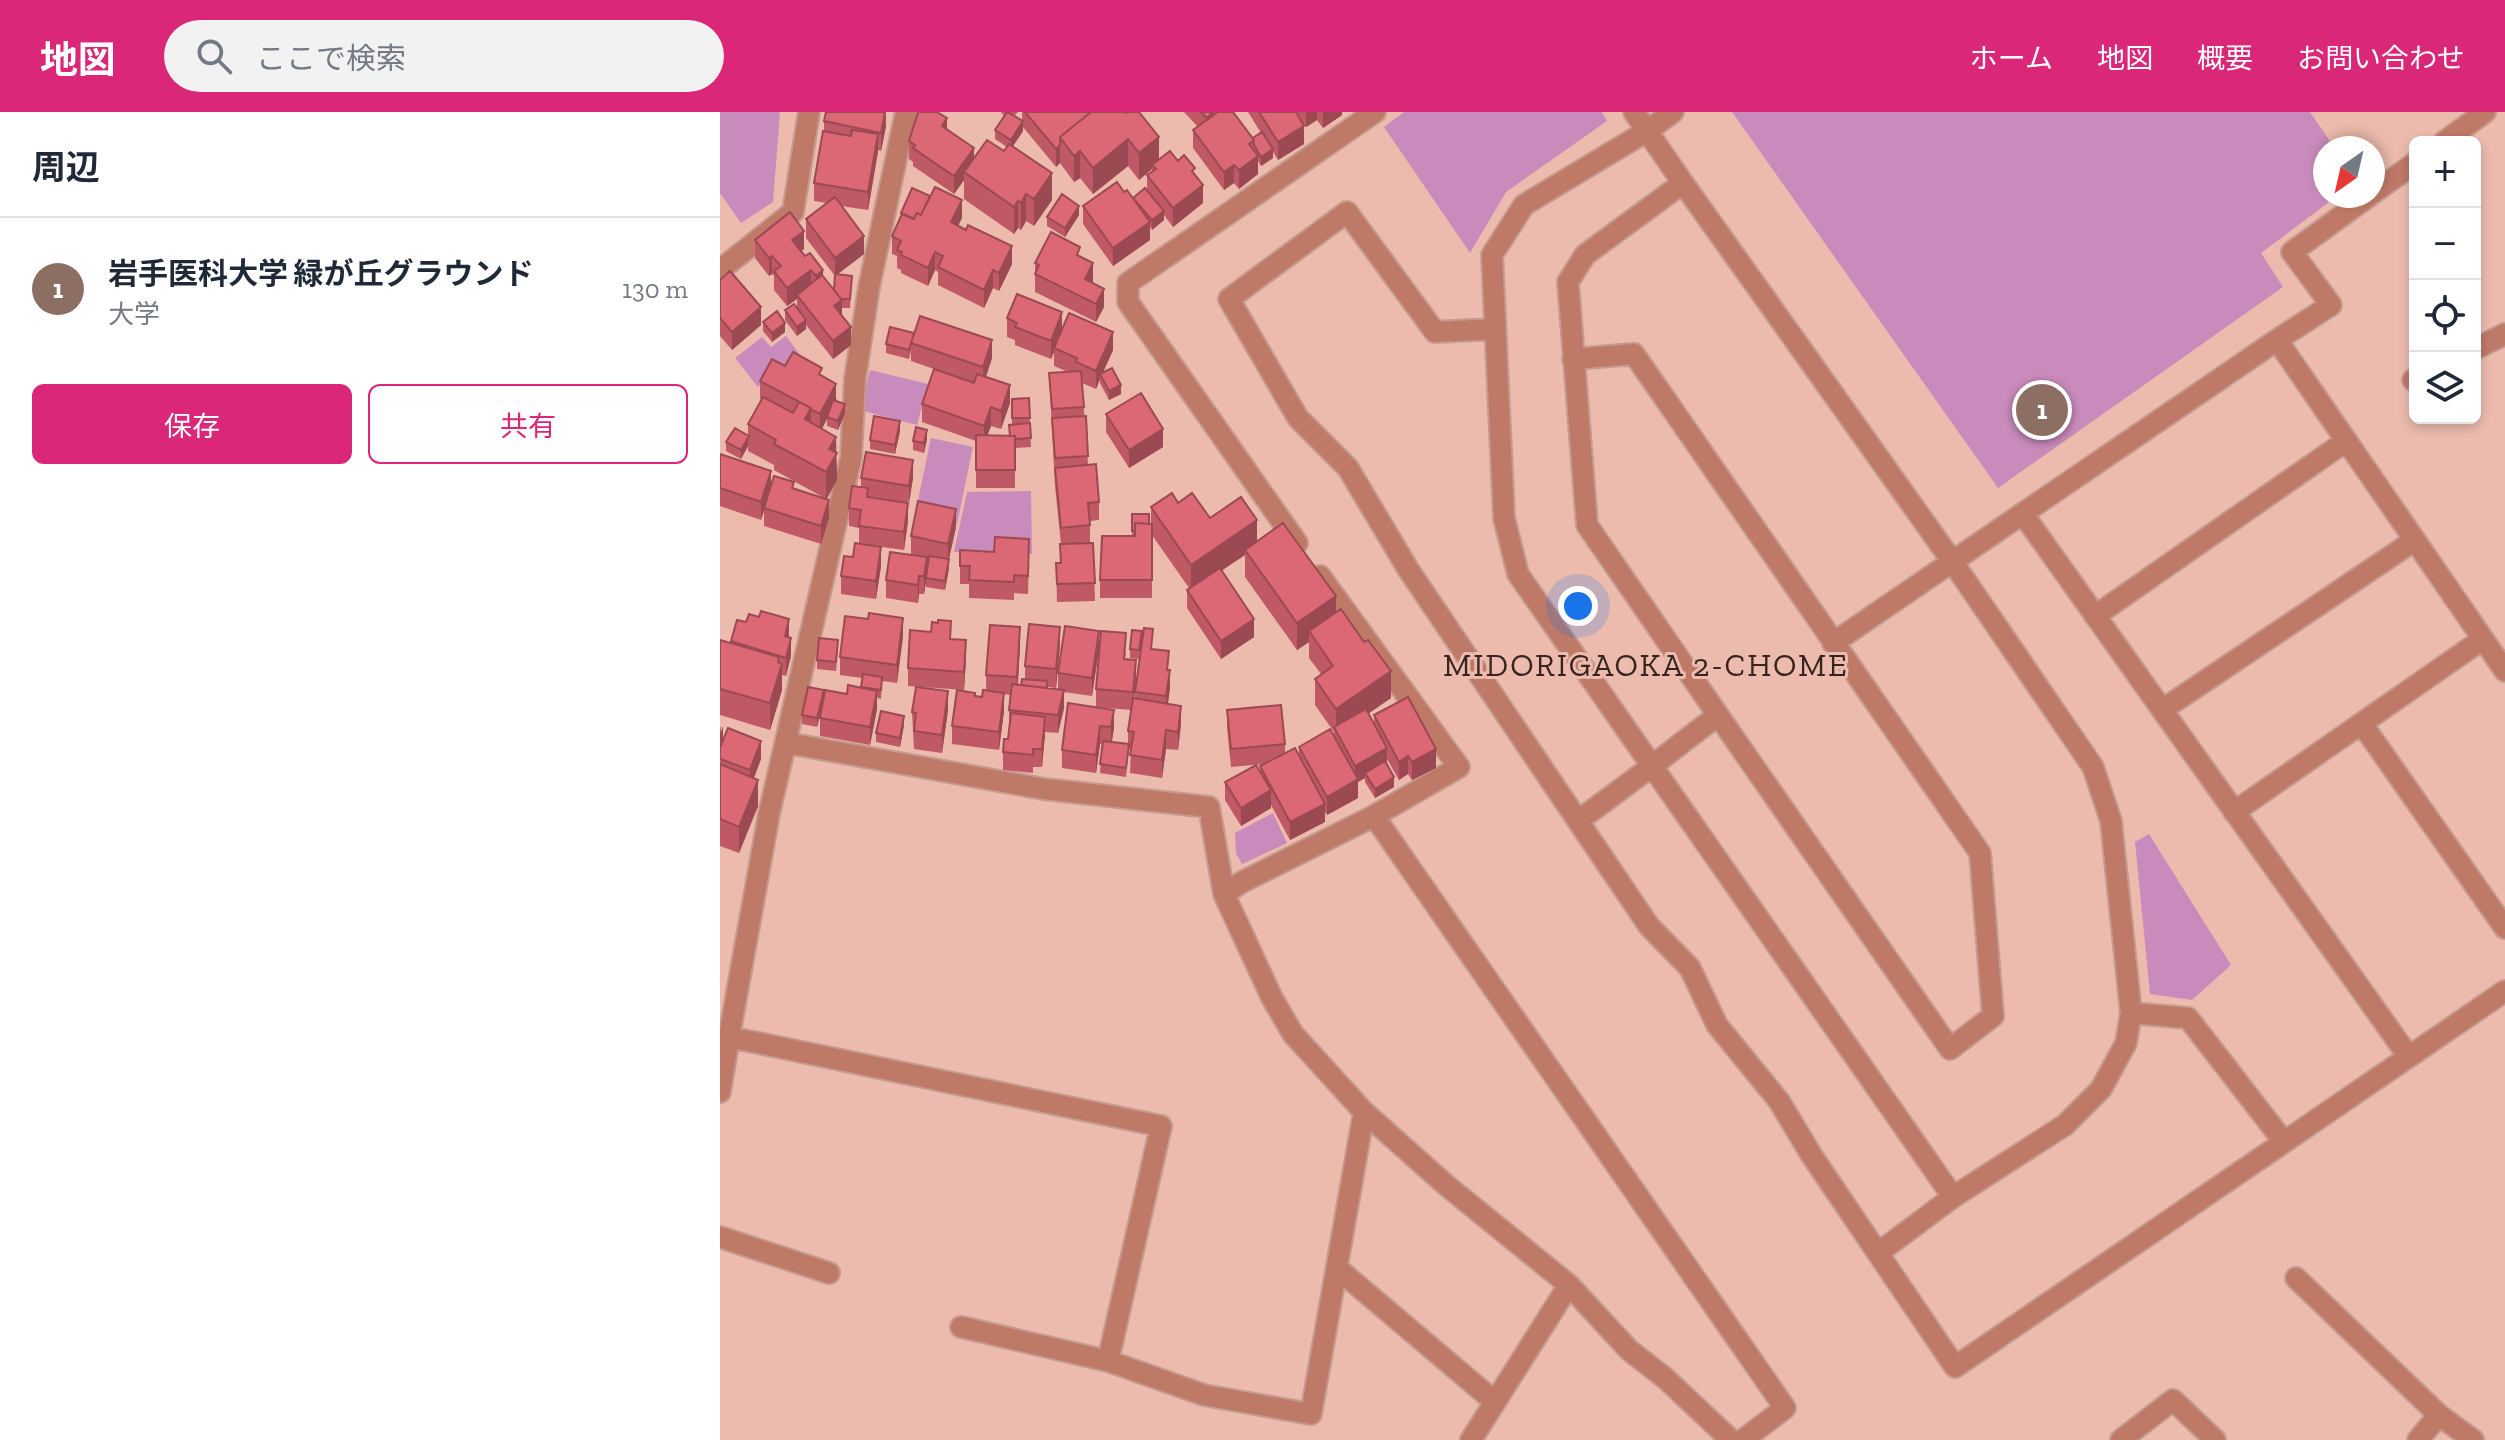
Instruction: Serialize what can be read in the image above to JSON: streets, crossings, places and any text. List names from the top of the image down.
{
  "districts": ["MIDORIGAOKA 2-CHOME"],
  "north": "bottom left",
  "page": {
    "header": "地図",
    "search": "ここで検索",
    "nav": [
      "ホーム",
      "地図",
      "概要",
      "お問い合わせ"
    ],
    "heading": "周辺",
    "map_buttons": ["+", "−"],
    "list": [
      {
        "mark": "1",
        "name": "岩手医科大学 緑が丘グラウンド",
        "note": "大学",
        "value": "130 m"
      }
    ],
    "buttons": ["保存", "共有"],
    "pins": "1"
  }
}
